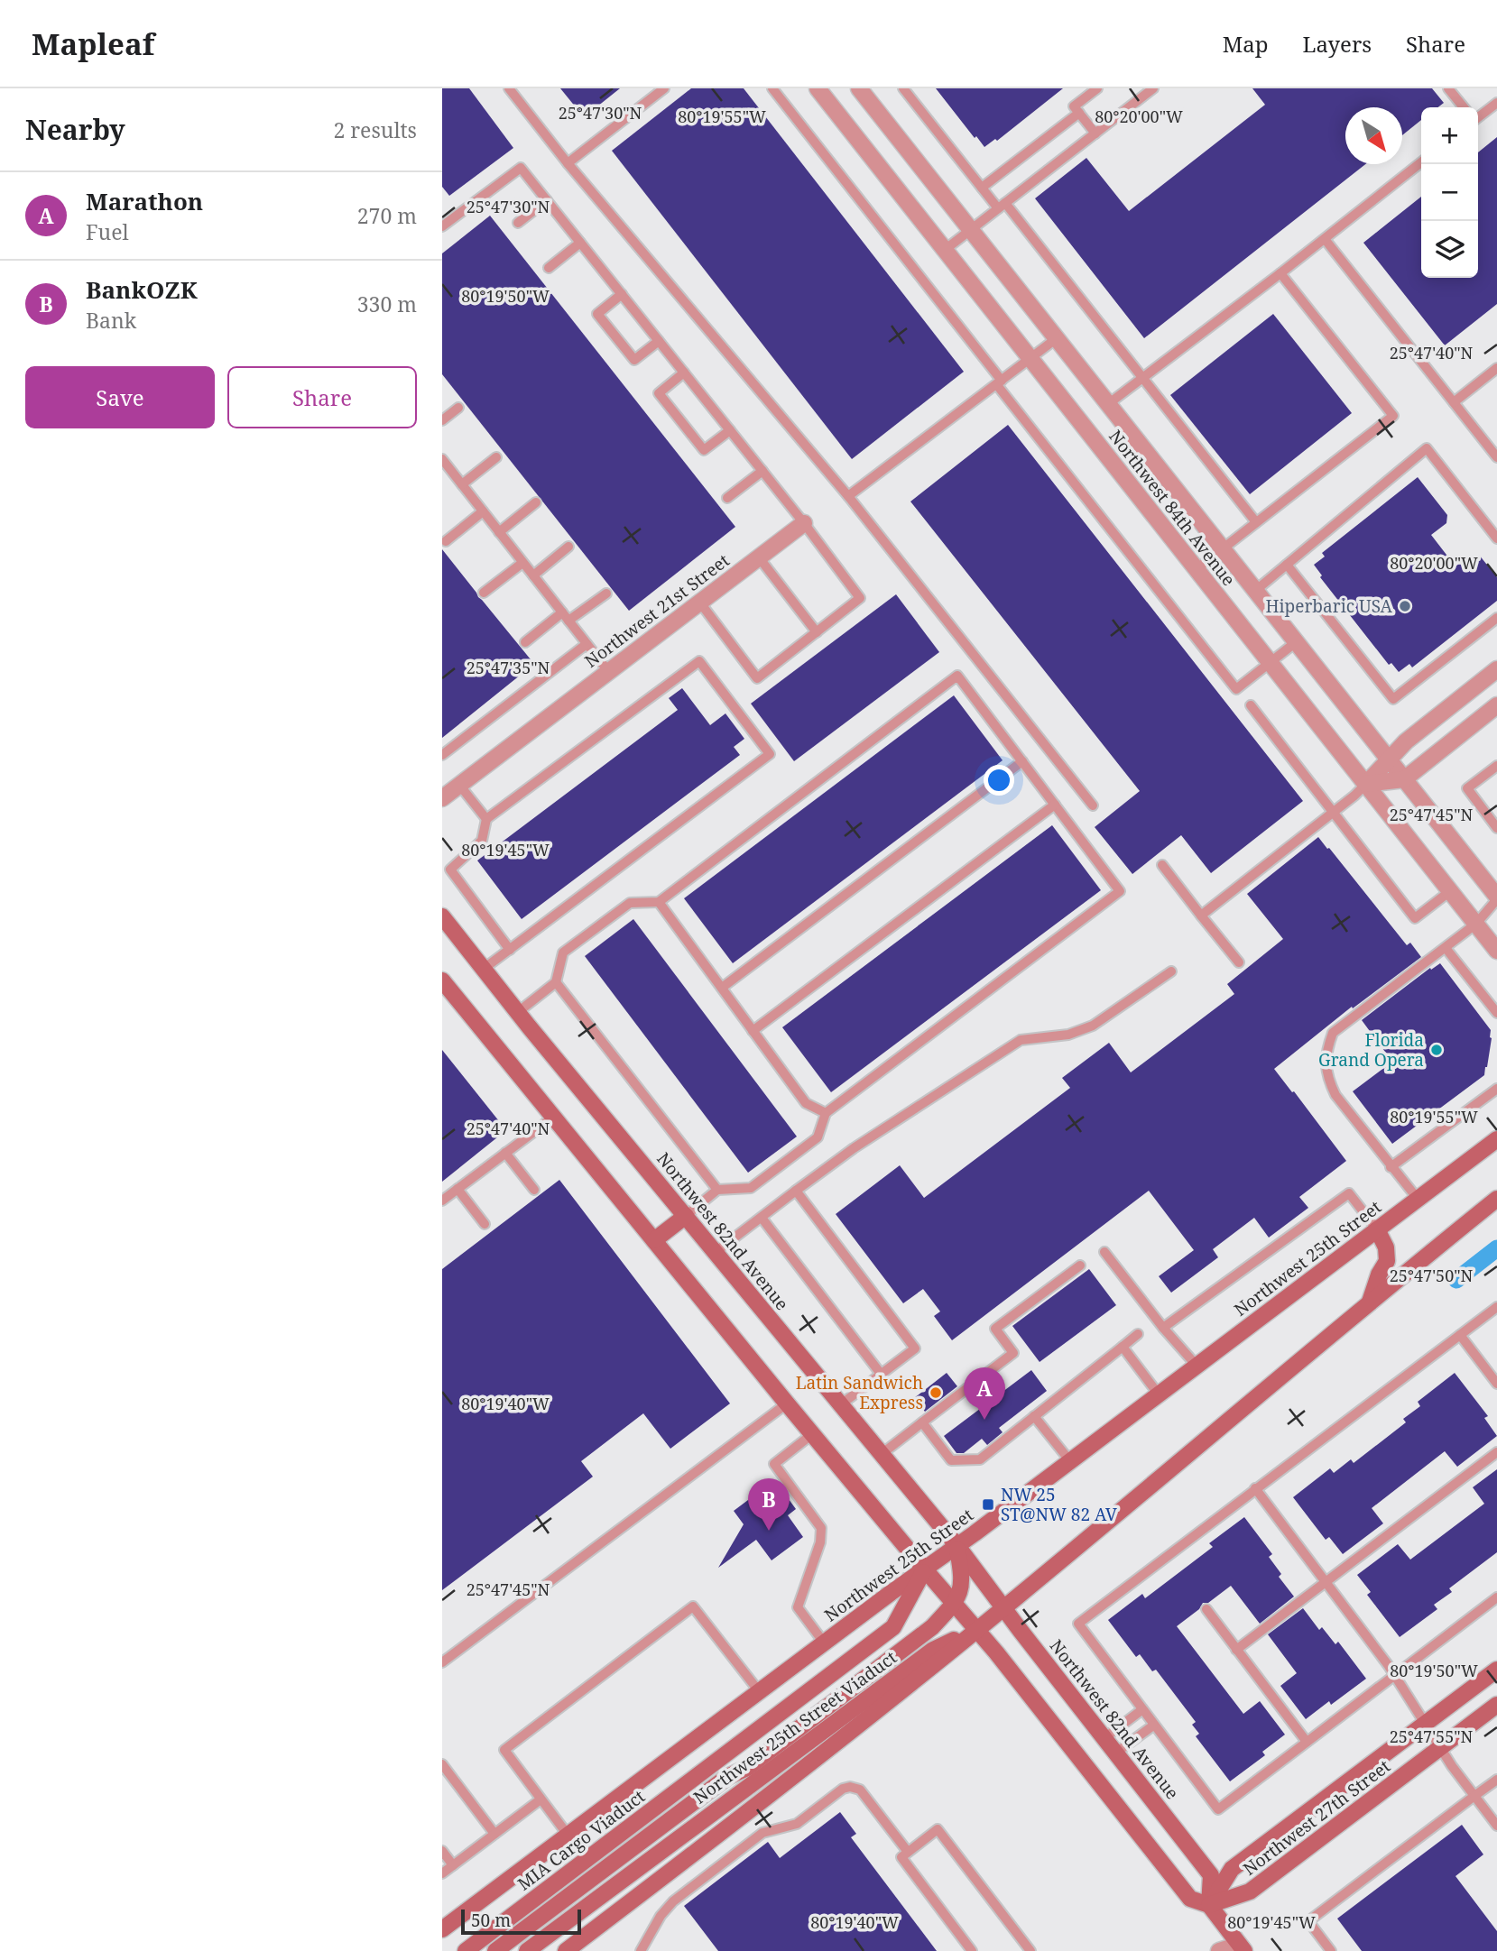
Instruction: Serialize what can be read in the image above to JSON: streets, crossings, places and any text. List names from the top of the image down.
{
  "streets": {
    "main road": [
      "Northwest 82nd Avenue",
      "Northwest 25th Street",
      "Northwest 25th Street Viaduct",
      "Northwest 27th Street",
      "MIA Cargo Viaduct"
    ],
    "street": ["Northwest 84th Avenue", "Northwest 21st Street"]
  },
  "crossings": [
    ["Northwest 82nd Avenue", "Northwest 25th Street"],
    ["Northwest 82nd Avenue", "Northwest 27th Street"],
    ["Northwest 25th Street", "Northwest 25th Street Viaduct"],
    ["Northwest 25th Street Viaduct", "MIA Cargo Viaduct"]
  ],
  "places": {
    "other": ["Hiperbaric USA", "Florida Grand Opera", "Latin Sandwich Express"],
    "transit": ["NW 25 ST@NW 82 AV"]
  },
  "scale_bar": "50 m",
  "north": "bottom right",
  "page": {
    "header": "Mapleaf",
    "nav": ["Map", "Layers", "Share"],
    "heading": ["Nearby", "2 results"],
    "map_buttons": ["+", "−"],
    "list": [
      {
        "mark": "A",
        "name": "Marathon",
        "note": "Fuel",
        "value": "270 m"
      },
      {
        "mark": "B",
        "name": "BankOZK",
        "note": "Bank",
        "value": "330 m"
      }
    ],
    "buttons": ["Save", "Share"],
    "pins": ["A", "B"],
    "scale": "50 m"
  },
  "coordinates": [
    "25°47'30\"N",
    "80°19'55\"W",
    "80°20'00\"W",
    "80°19'50\"W",
    "25°47'40\"N",
    "25°47'35\"N",
    "25°47'45\"N",
    "80°19'45\"W",
    "25°47'50\"N",
    "80°19'40\"W",
    "25°47'55\"N"
  ]
}
